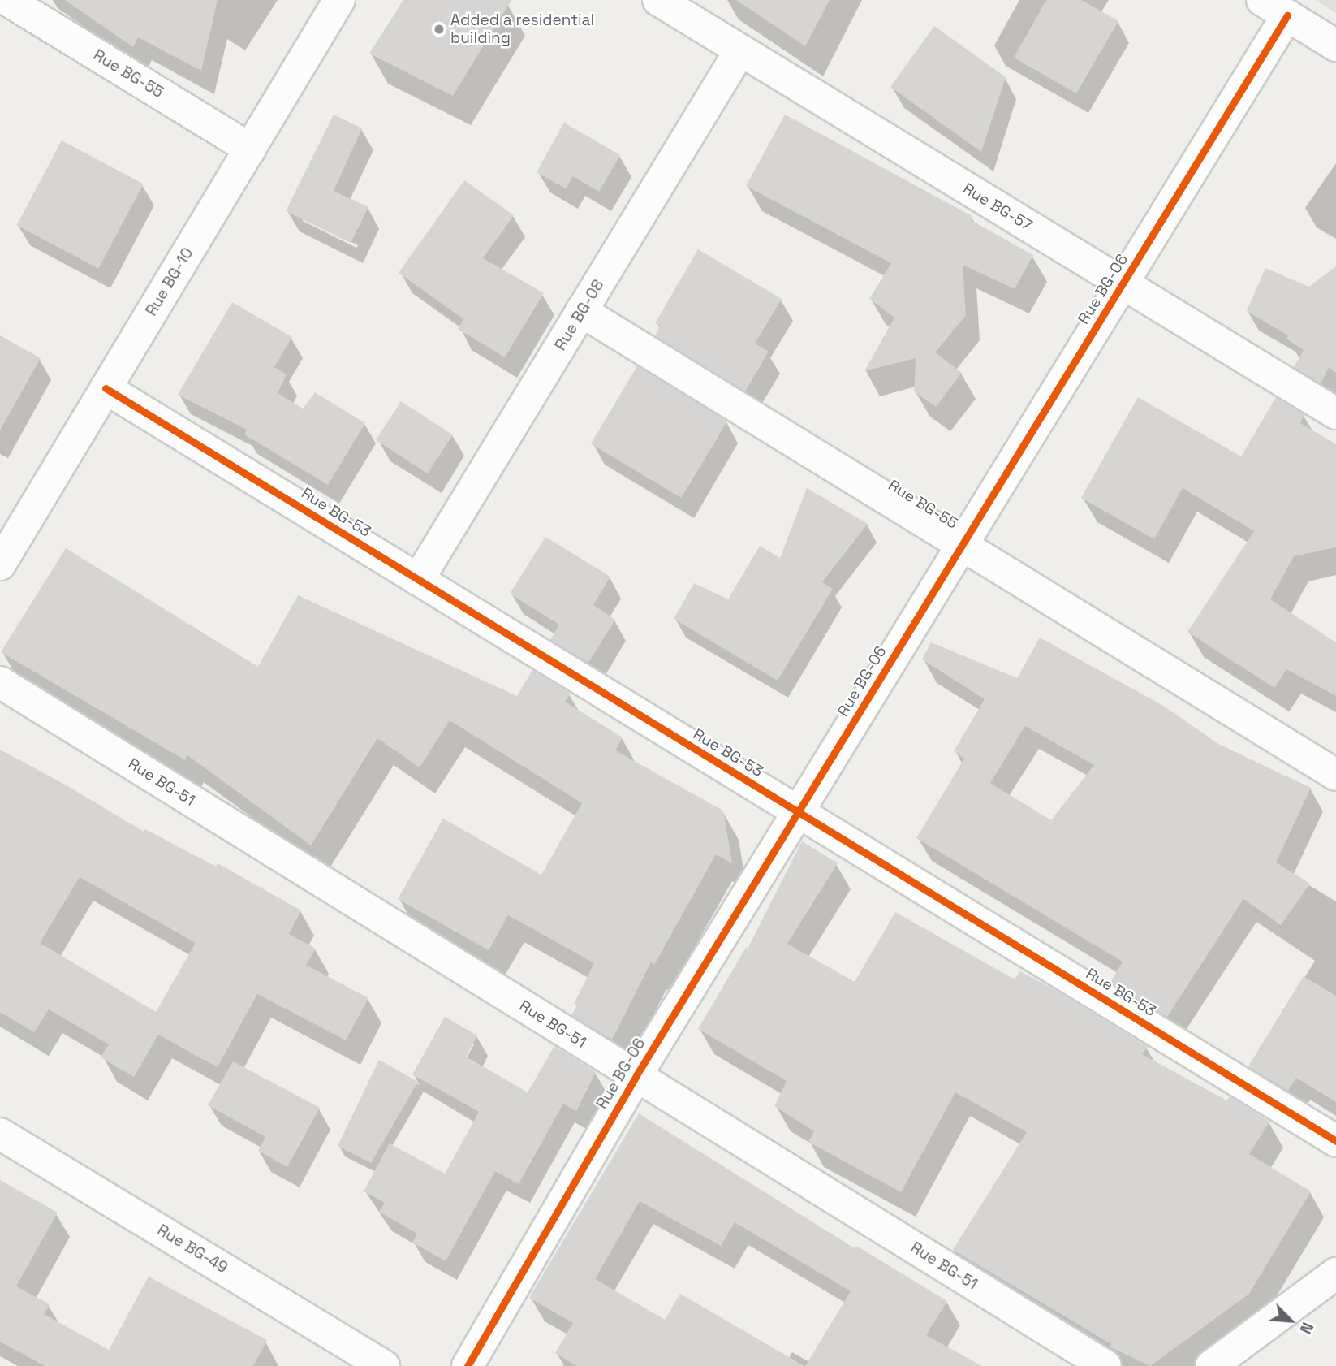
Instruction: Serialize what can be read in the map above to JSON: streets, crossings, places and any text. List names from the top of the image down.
{
  "streets": {
    "street": [
      "Rue BG-55",
      "Rue BG-57",
      "Rue BG-10",
      "Rue BG-06",
      "Rue BG-08",
      "Rue BG-53",
      "Rue BG-51",
      "Rue BG-49"
    ]
  },
  "crossings": [
    ["Rue BG-55", "Rue BG-10"],
    ["Rue BG-55", "Rue BG-06"],
    ["Rue BG-55", "Rue BG-08"],
    ["Rue BG-57", "Rue BG-06"],
    ["Rue BG-57", "Rue BG-08"],
    ["Rue BG-10", "Rue BG-53"],
    ["Rue BG-06", "Rue BG-53"],
    ["Rue BG-06", "Rue BG-51"],
    ["Rue BG-08", "Rue BG-53"]
  ],
  "places": ["Added a residential building"],
  "north": "bottom right"
}
